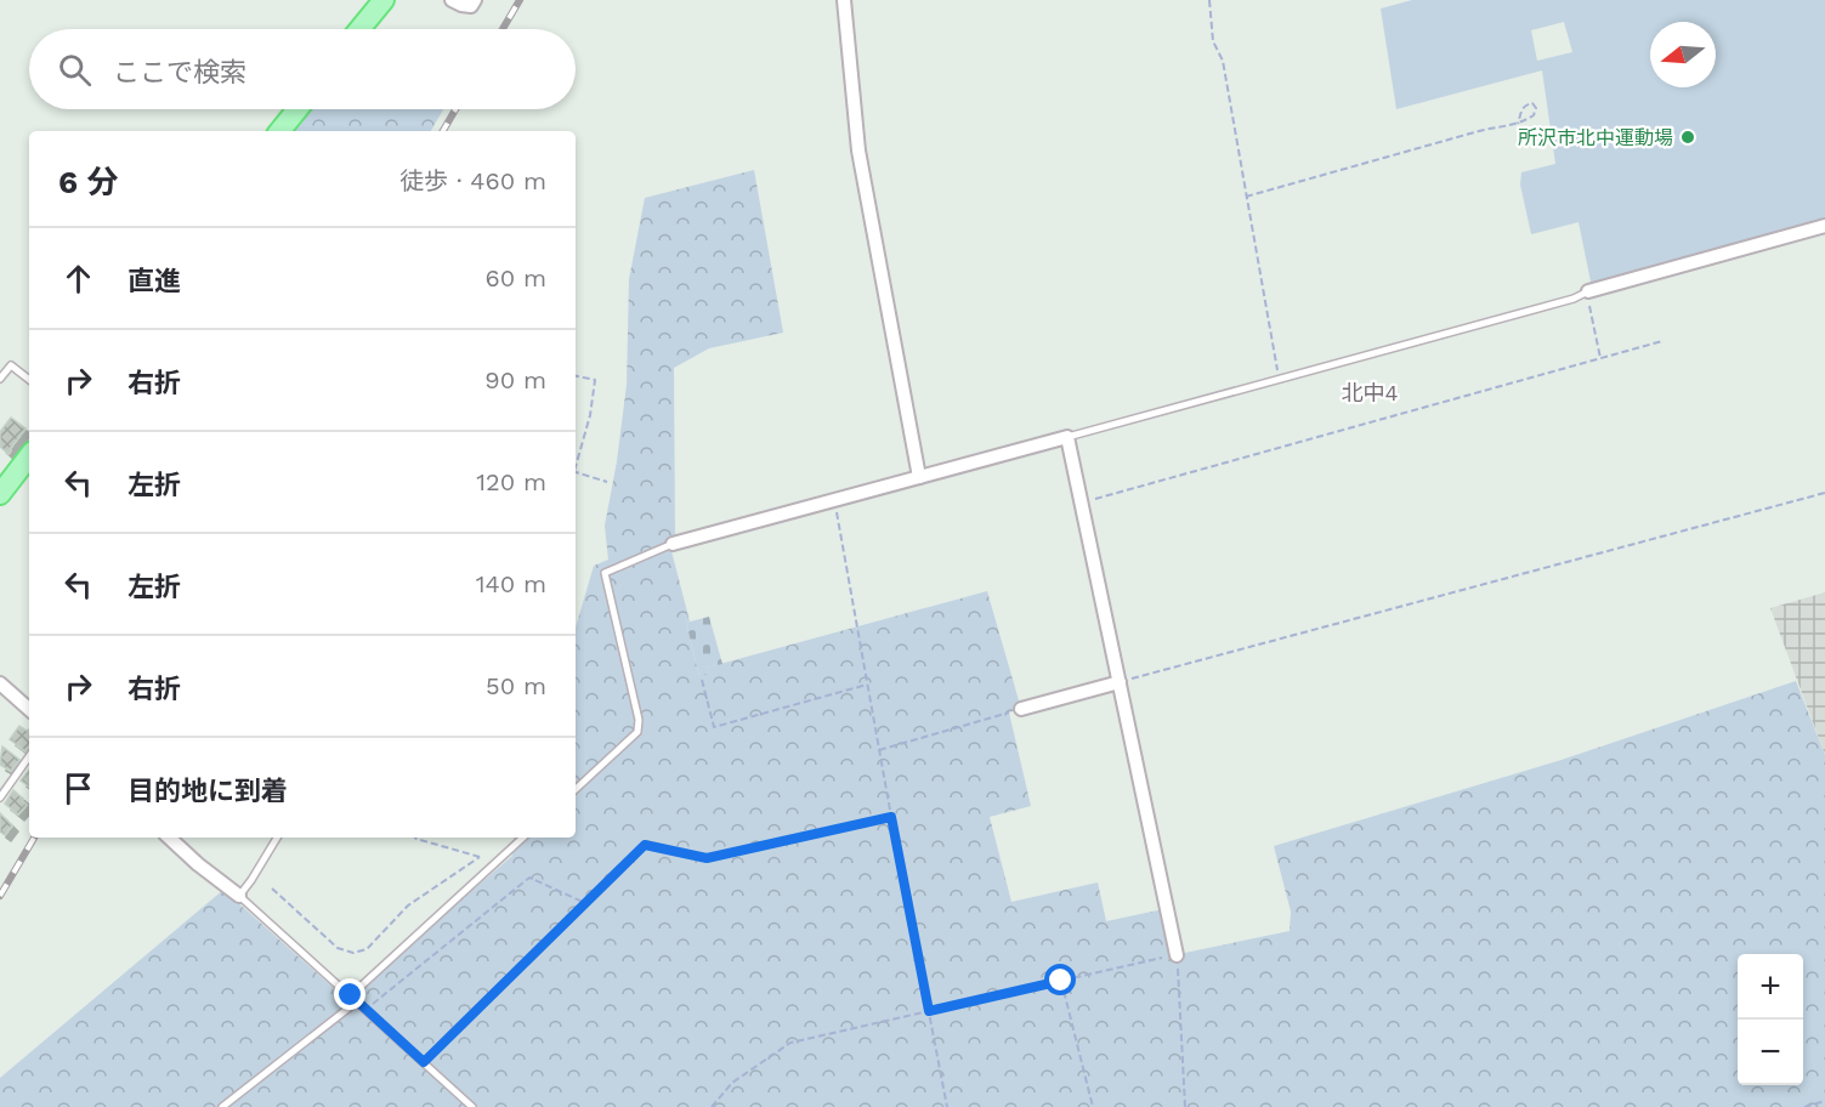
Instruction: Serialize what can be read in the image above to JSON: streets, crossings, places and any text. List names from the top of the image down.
{
  "districts": ["北中4"],
  "places": ["所沢市北中運動場"],
  "north": "left",
  "page": {
    "search": "ここで検索",
    "heading": ["6 分", "徒歩 · 460 m"],
    "list": [
      ["直進", "60 m"],
      ["右折", "90 m"],
      ["左折", "120 m"],
      ["左折", "140 m"],
      ["右折", "50 m"],
      "目的地に到着"
    ],
    "map_buttons": ["+", "−"]
  }
}
